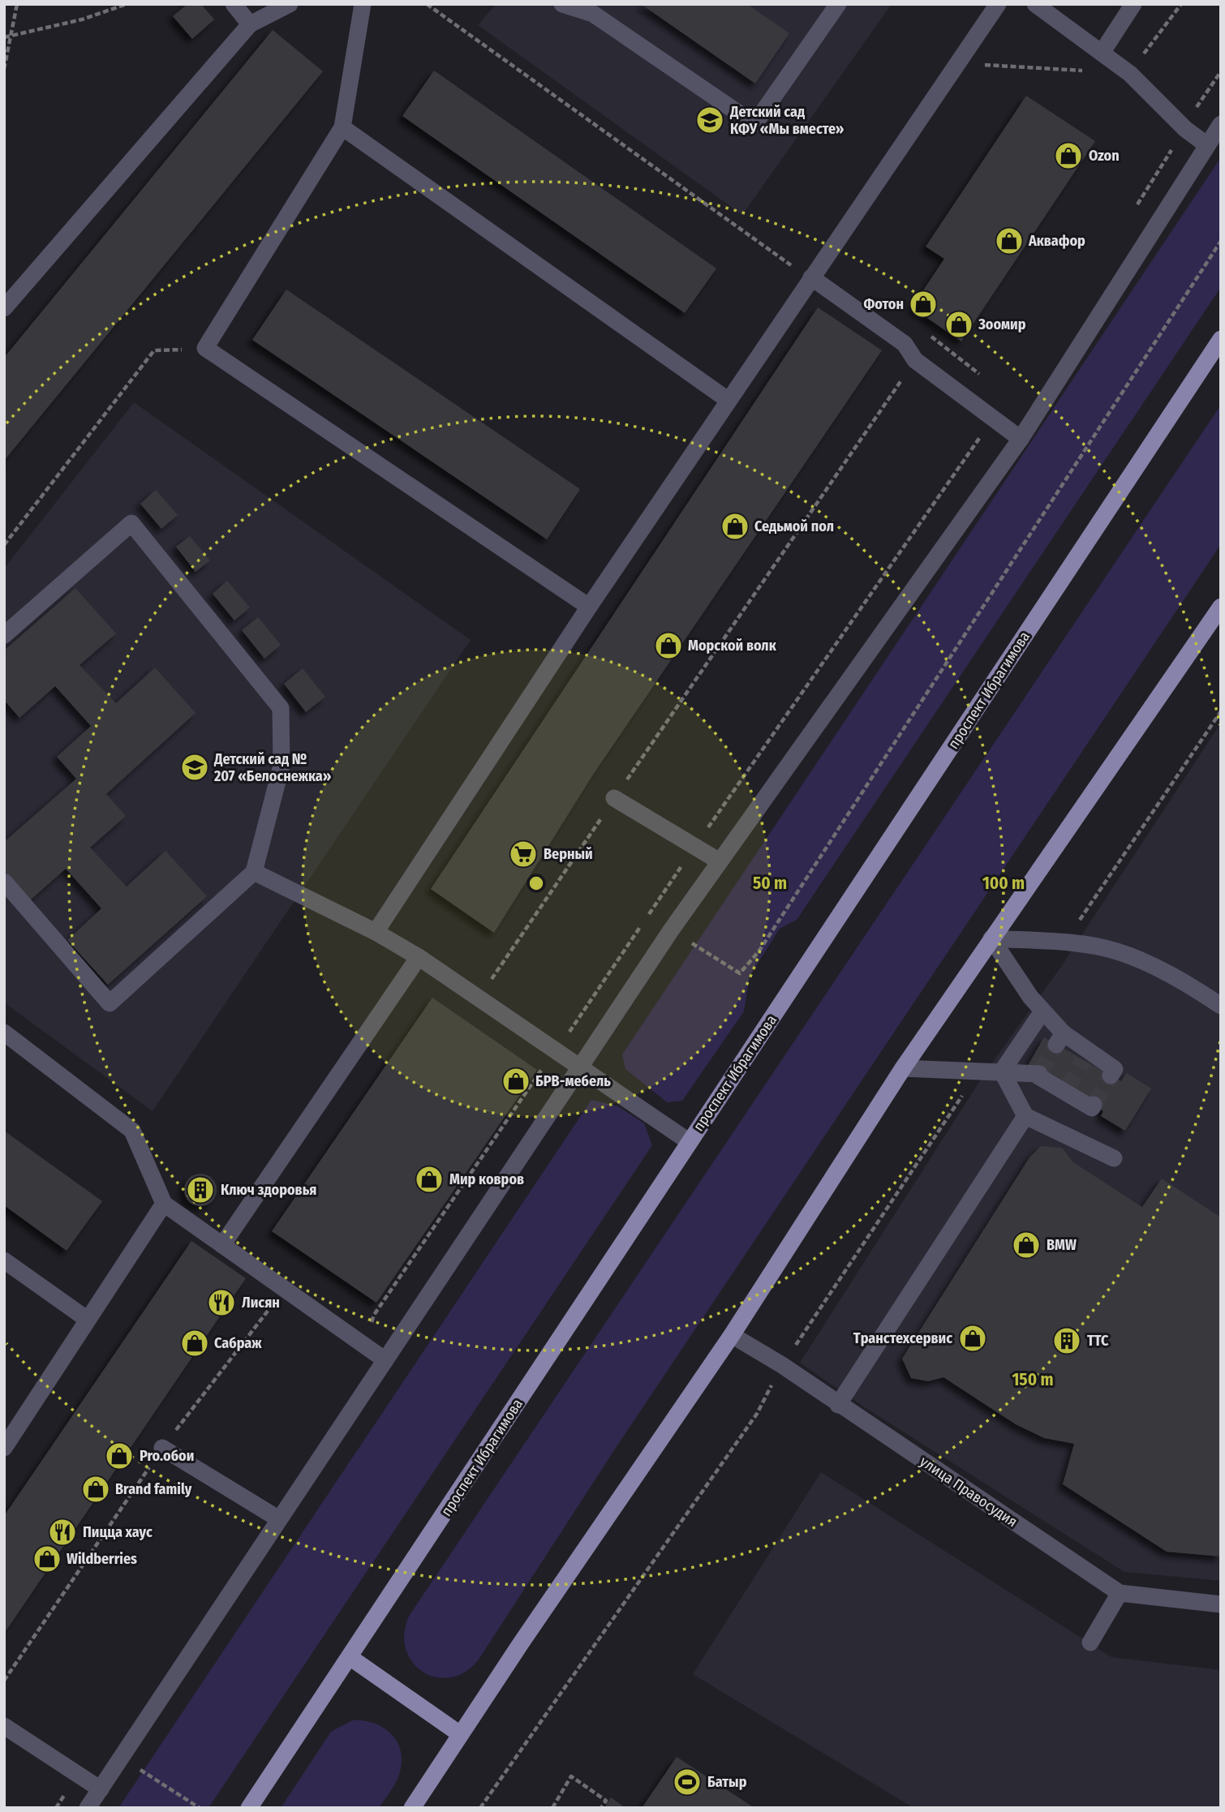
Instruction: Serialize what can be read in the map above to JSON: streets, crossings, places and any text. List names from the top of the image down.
{
  "streets": {
    "main road": ["проспект Ибрагимова"],
    "street": ["улица Правосудия"]
  },
  "places": {
    "school or university": ["Детский сад КФУ «Мы вместе»", "Детский сад № 207 «Белоснежка»"],
    "shop": [
      "Ozon",
      "Аквафор",
      "Фотон",
      "Зоомир",
      "Седьмой пол",
      "Морской волк",
      "БРВ-мебель",
      "Мир ковров",
      "BMW",
      "Транстехсервис",
      "Сабраж",
      "Pro.обои",
      "Brand family",
      "Wildberries"
    ],
    "supermarket": ["Верный"],
    "building": ["Ключ здоровья", "ТТС"],
    "restaurant": ["Лисян", "Пицца хаус"],
    "sports": ["Батыр"]
  },
  "rings": ["50 m", "100 m", "150 m"]
}
